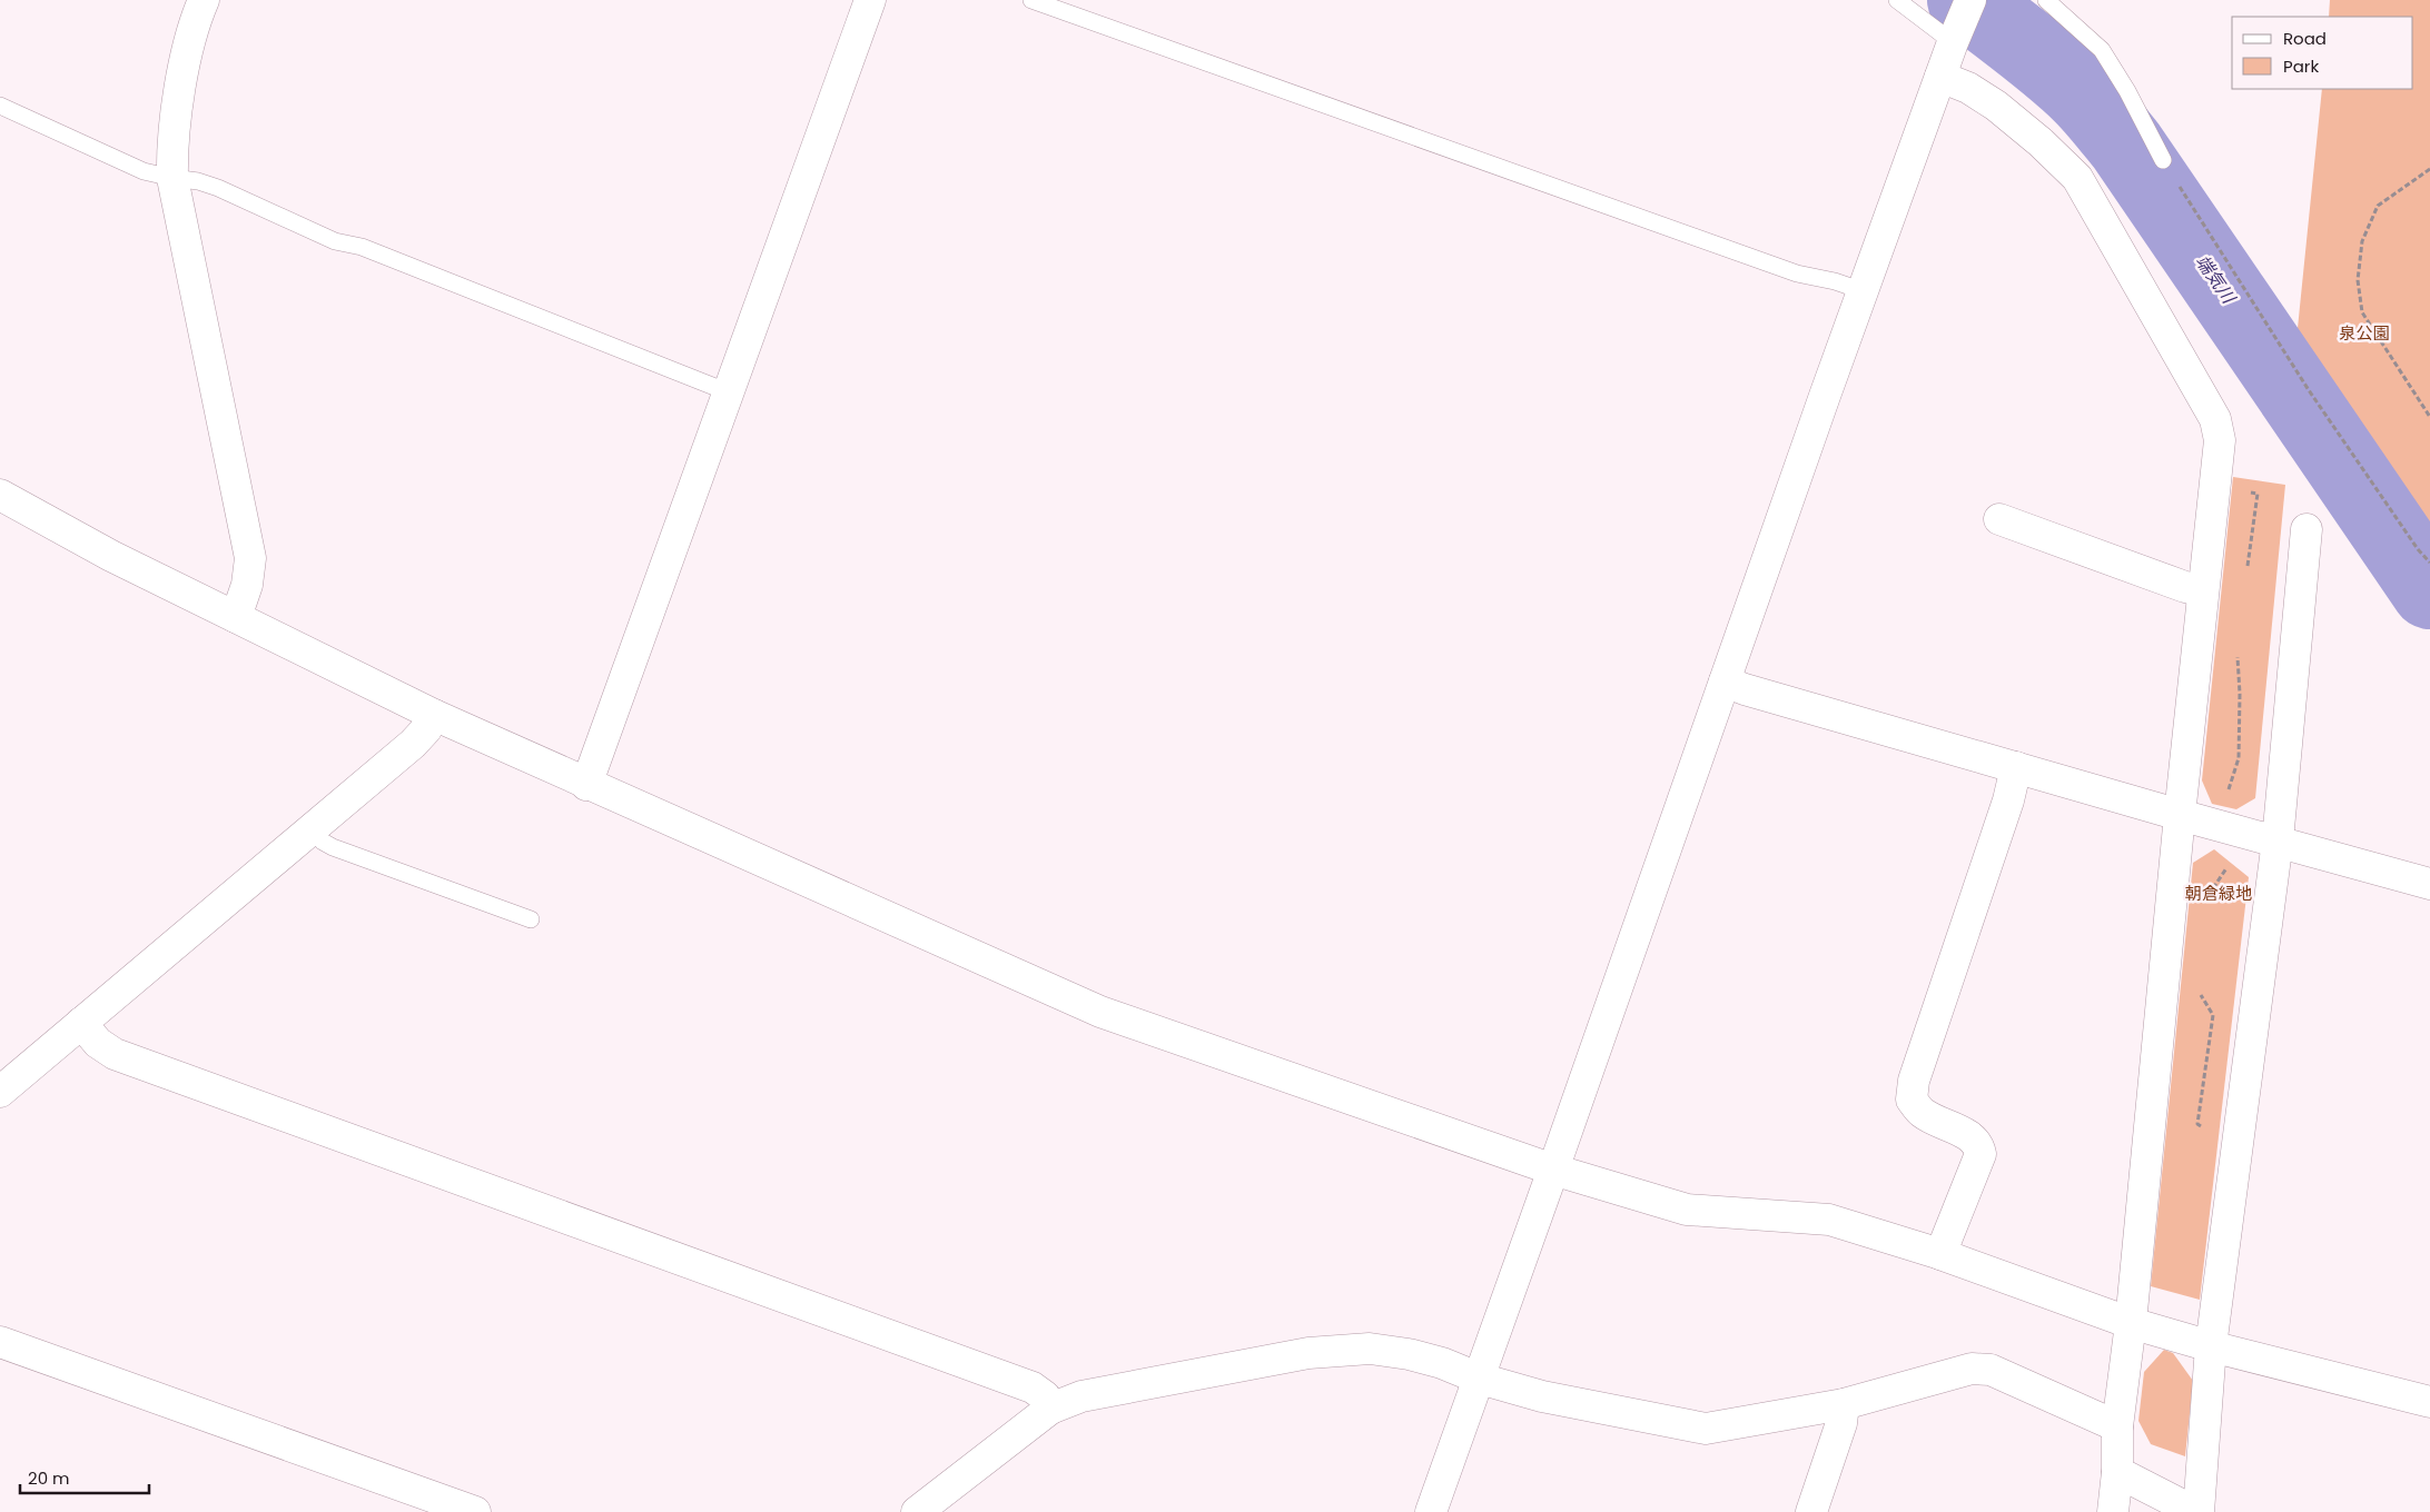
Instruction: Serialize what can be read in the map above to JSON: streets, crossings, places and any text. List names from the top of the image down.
{
  "water": ["端気川"],
  "parks": ["泉公園", "朝倉緑地"],
  "legend": ["Road", "Park"],
  "scale_bar": "20 m"
}
